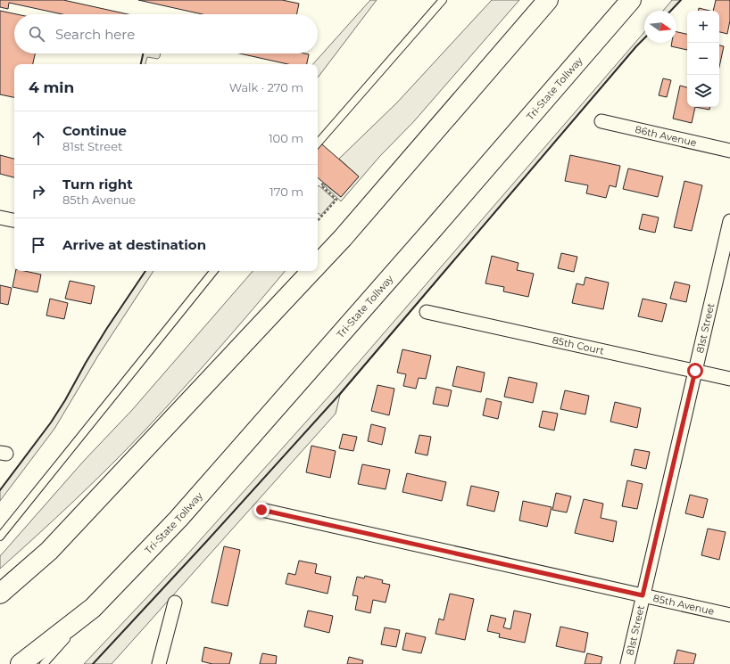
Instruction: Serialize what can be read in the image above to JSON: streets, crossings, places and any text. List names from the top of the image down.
{
  "streets": {
    "highway": ["Tri-State Tollway"],
    "street": [
      "86th Avenue",
      "81st Street",
      "85th Court",
      "85th Avenue"
    ]
  },
  "crossings": [
    ["81st Street", "85th Court"],
    ["81st Street", "85th Avenue"]
  ],
  "north": "right",
  "page": {
    "map_buttons": ["+", "−"],
    "search": "Search here",
    "heading": ["4 min", "Walk · 270 m"],
    "list": [
      ["Continue", "81st Street", "100 m"],
      ["Turn right", "85th Avenue", "170 m"],
      "Arrive at destination"
    ]
  }
}
